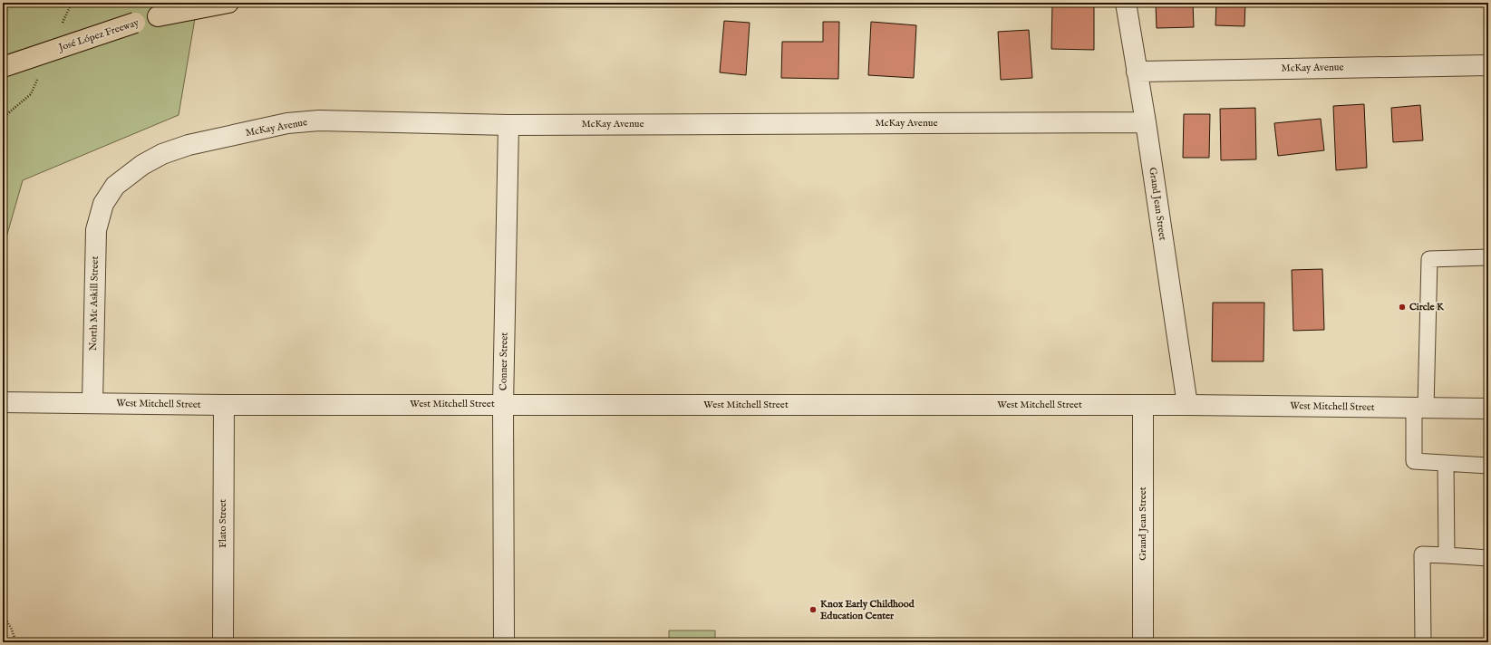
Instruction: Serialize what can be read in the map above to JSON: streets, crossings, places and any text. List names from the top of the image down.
{
  "streets": {
    "highway": ["José López Freeway"],
    "street": [
      "McKay Avenue",
      "Grand Jean Street",
      "North Mc Askill Street",
      "Conner Street",
      "West Mitchell Street",
      "Flato Street"
    ]
  },
  "crossings": [
    ["McKay Avenue", "Grand Jean Street"],
    ["McKay Avenue", "North Mc Askill Street"],
    ["McKay Avenue", "Conner Street"],
    ["Grand Jean Street", "West Mitchell Street"],
    ["North Mc Askill Street", "West Mitchell Street"],
    ["Conner Street", "West Mitchell Street"],
    ["West Mitchell Street", "Flato Street"]
  ],
  "places": ["Circle K", "Knox Early Childhood Education Center"]
}
